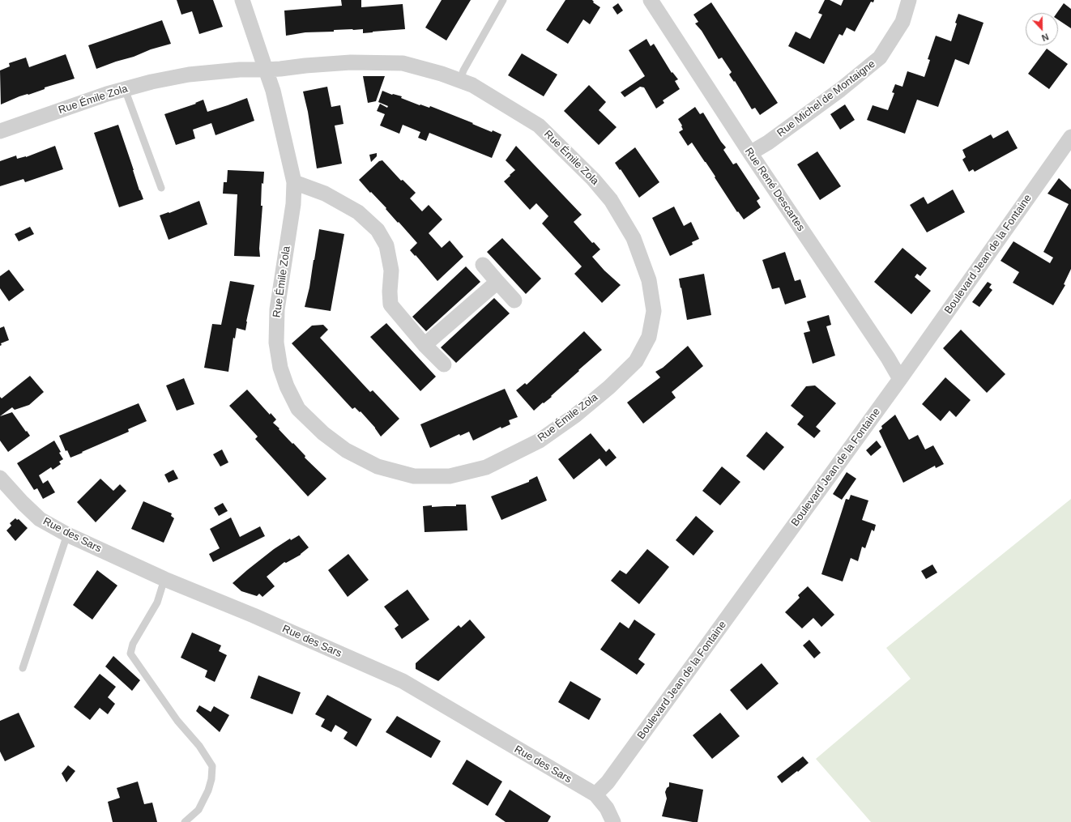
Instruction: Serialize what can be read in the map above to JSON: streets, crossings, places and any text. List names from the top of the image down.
{
  "streets": {
    "street": [
      "Rue Michel de Montaigne",
      "Rue Émile Zola",
      "Rue René Descartes",
      "Boulevard Jean de la Fontaine",
      "Rue des Sars"
    ]
  },
  "crossings": [
    ["Rue Michel de Montaigne", "Rue René Descartes"],
    ["Rue René Descartes", "Boulevard Jean de la Fontaine"],
    ["Boulevard Jean de la Fontaine", "Rue des Sars"]
  ],
  "north": "bottom"
}
